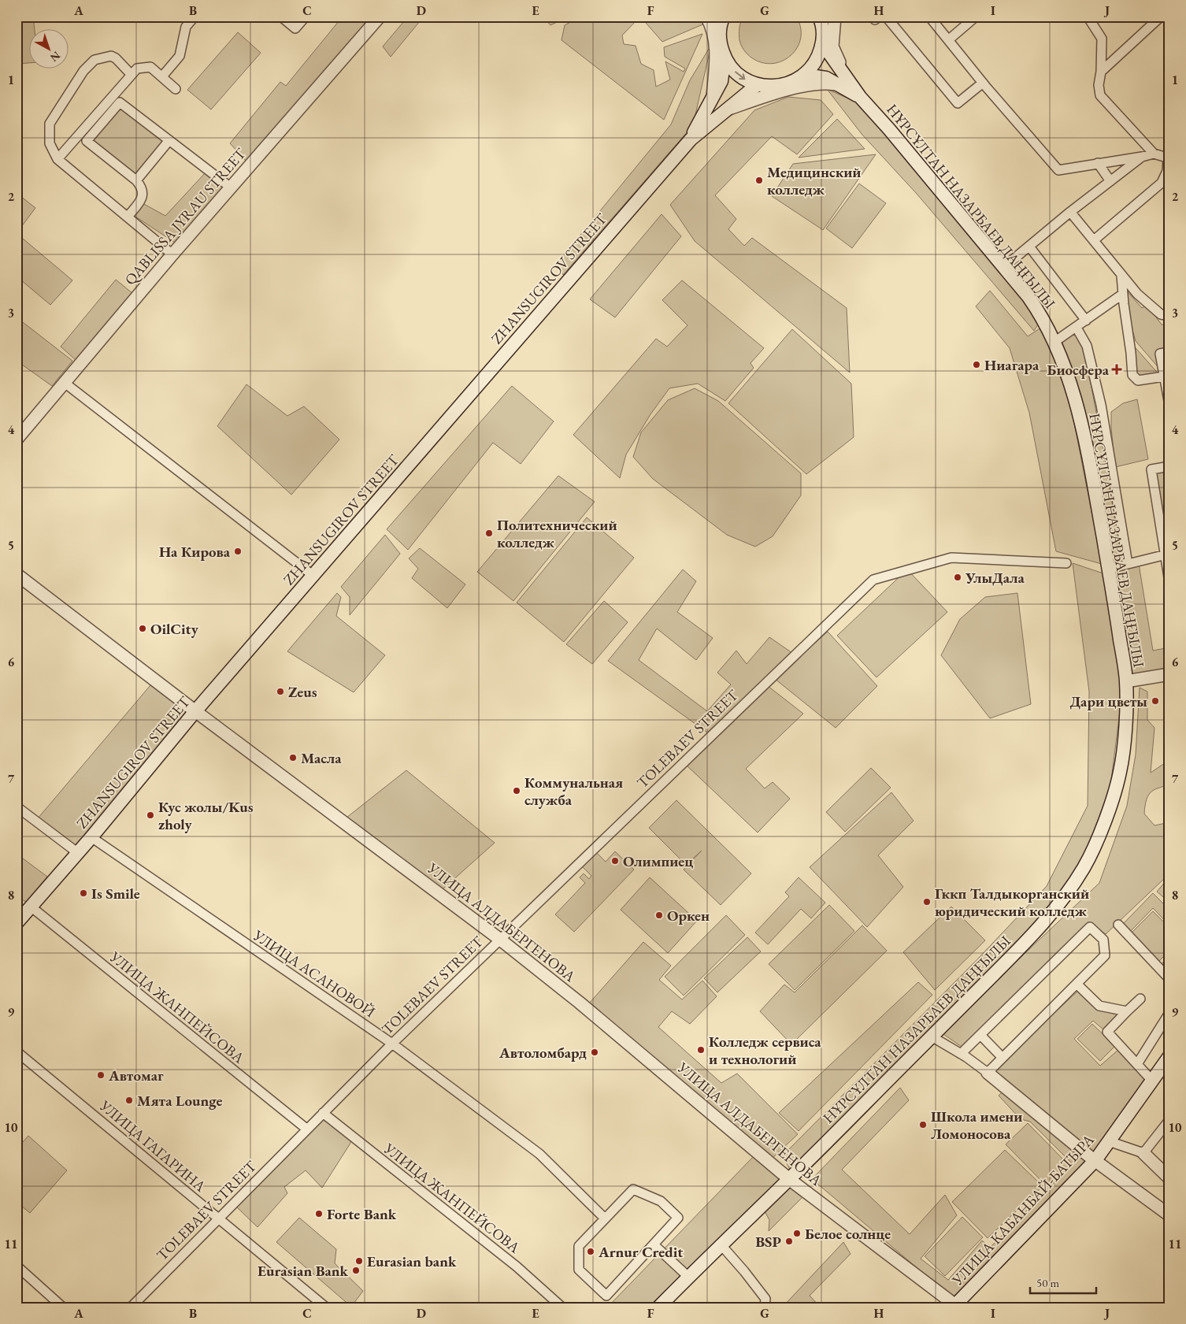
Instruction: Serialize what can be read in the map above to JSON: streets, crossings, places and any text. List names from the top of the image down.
{
  "streets": {
    "main road": ["НҰРСҰЛТАН НАЗАРБАЕВ ДАҢҒЫЛЫ", "ZHANSUGIROV STREET", "УЛИЦА КАБАНБАЙ-БАТЫРА"],
    "street": [
      "QABLISSA JYRAU STREET",
      "TOLEBAEV STREET",
      "УЛИЦА АЛДАБЕРГЕНОВА",
      "УЛИЦА АСАНОВОЙ",
      "УЛИЦА ЖАНПЕЙСОВА",
      "УЛИЦА ГАГАРИНА"
    ]
  },
  "crossings": [
    ["НҰРСҰЛТАН НАЗАРБАЕВ ДАҢҒЫЛЫ", "УЛИЦА АЛДАБЕРГЕНОВА"],
    ["ZHANSUGIROV STREET", "УЛИЦА АЛДАБЕРГЕНОВА"],
    ["ZHANSUGIROV STREET", "УЛИЦА АСАНОВОЙ"],
    ["ZHANSUGIROV STREET", "УЛИЦА ЖАНПЕЙСОВА"],
    ["TOLEBAEV STREET", "УЛИЦА АЛДАБЕРГЕНОВА"],
    ["TOLEBAEV STREET", "УЛИЦА АСАНОВОЙ"],
    ["TOLEBAEV STREET", "УЛИЦА ЖАНПЕЙСОВА"],
    ["TOLEBAEV STREET", "УЛИЦА ГАГАРИНА"],
    ["УЛИЦА АЛДАБЕРГЕНОВА", "УЛИЦА КАБАНБАЙ-БАТЫРА"]
  ],
  "places": {
    "other": [
      "Медицинский колледж",
      "Ниагара",
      "Политехнический колледж",
      "На Кирова",
      "УлыДала",
      "OilCity",
      "Zeus",
      "Дари цветы",
      "Масла",
      "Коммунальная служба",
      "Кус жолы/Kus zholy",
      "Олимпиец",
      "Is Smile",
      "Гккп Талдыкорганский юридический колледж",
      "Оркен",
      "Колледж сервиса и технологий",
      "Автоломбард",
      "Автомаг",
      "Мята Lounge",
      "Школа имени Ломоносова",
      "Forte Bank",
      "Белое солнце",
      "BSP",
      "Arnur Credit",
      "Eurasian bank",
      "Eurasian Bank"
    ],
    "health": ["Биосфера"]
  },
  "scale_bar": "50 m",
  "north": "bottom right",
  "grid": {
    "columns": [
      "A",
      "B",
      "C",
      "D",
      "E",
      "F",
      "G",
      "H",
      "I",
      "J"
    ],
    "rows": [
      "1",
      "2",
      "3",
      "4",
      "5",
      "6",
      "7",
      "8",
      "9",
      "10",
      "11"
    ]
  }
}
